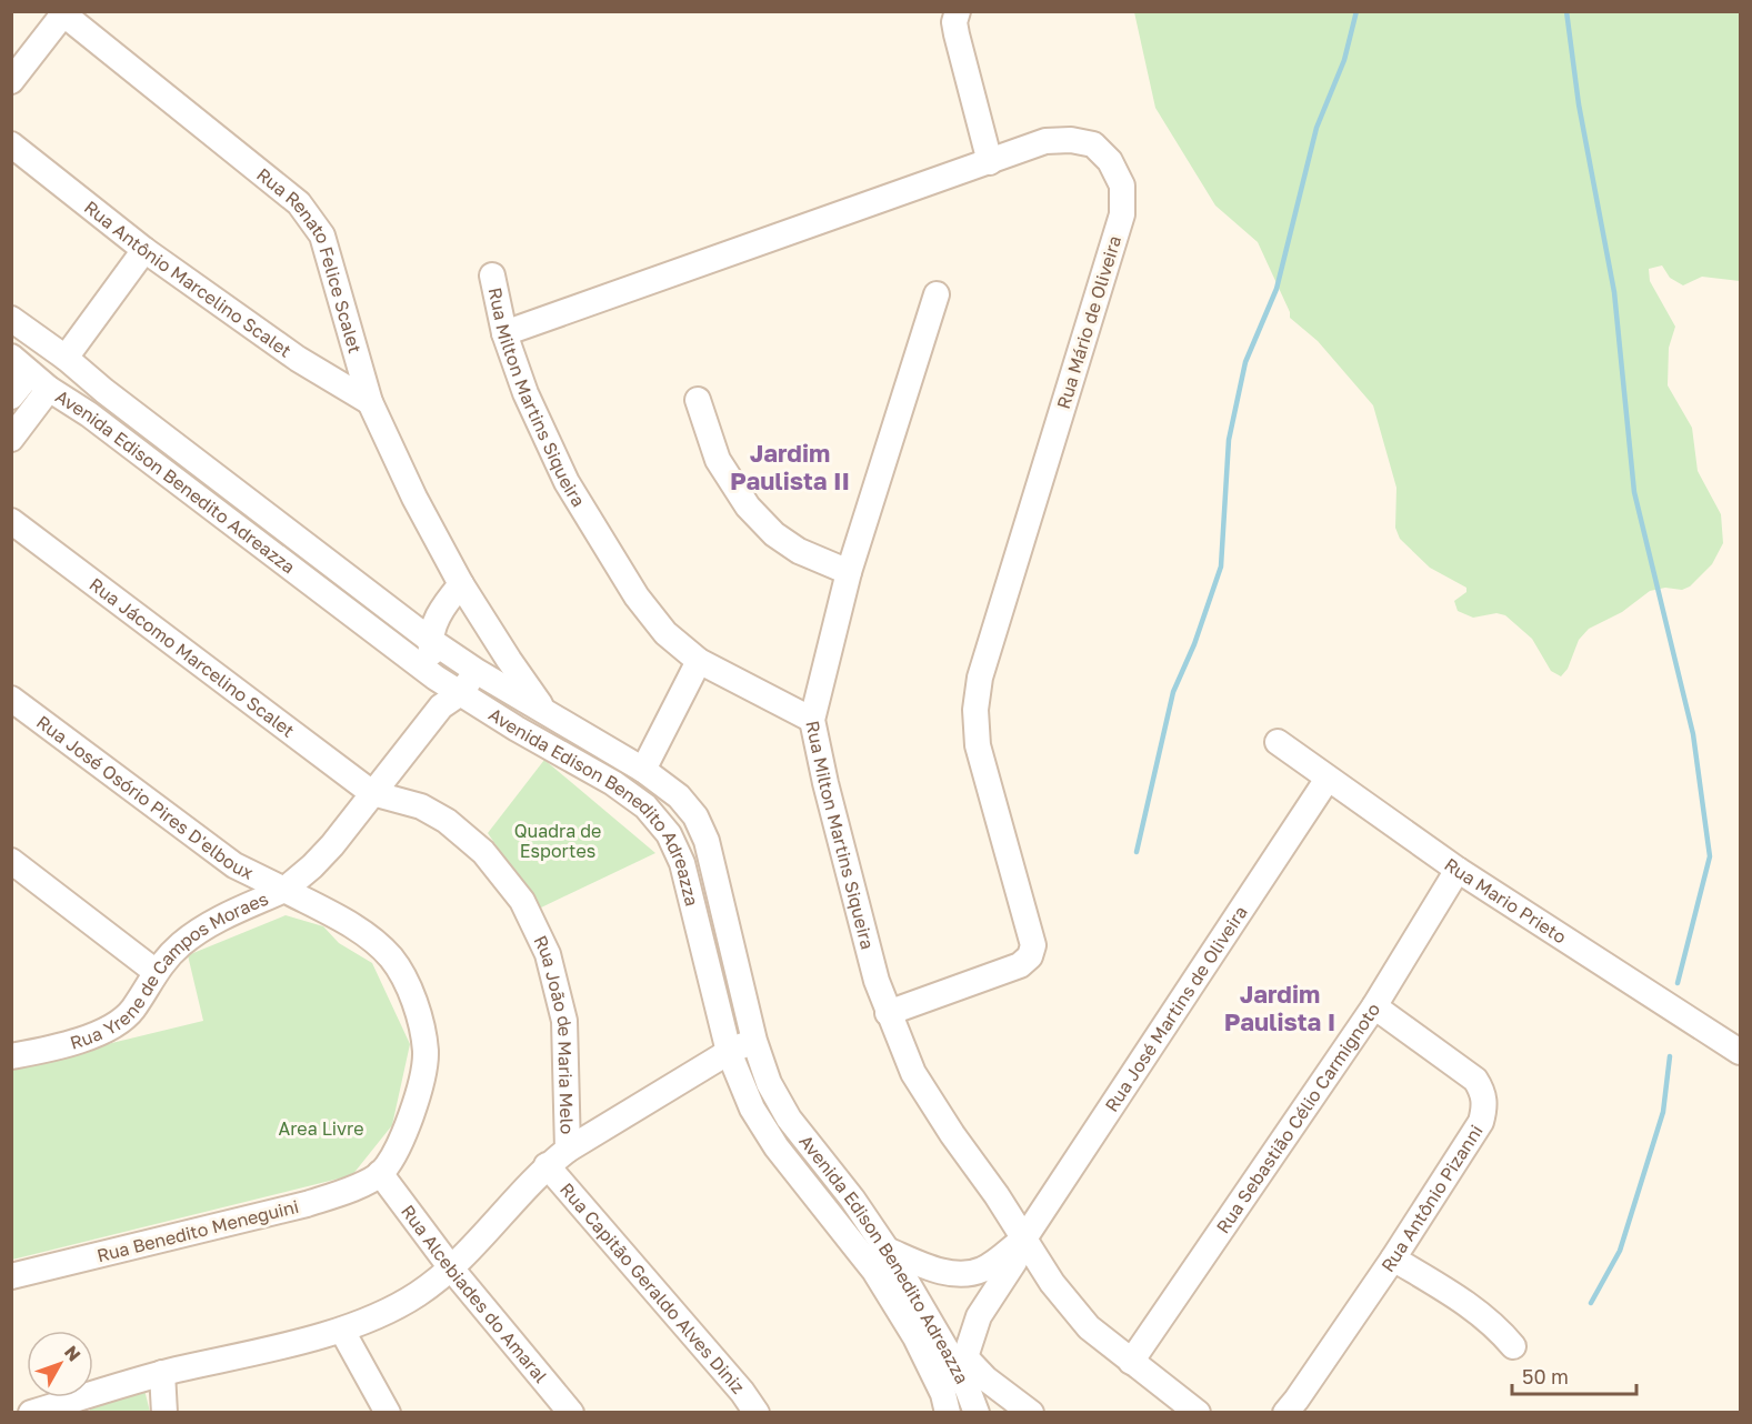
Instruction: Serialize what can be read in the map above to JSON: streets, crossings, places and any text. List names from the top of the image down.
{
  "streets": {
    "street": [
      "Rua Renato Felice Scalet",
      "Rua Antônio Marcelino Scalet",
      "Rua Mário de Oliveira",
      "Rua Milton Martins Siqueira",
      "Avenida Edison Benedito Adreazza",
      "Rua Jácomo Marcelino Scalet",
      "Rua José Osório Pires D'elboux",
      "Rua Mario Prieto",
      "Rua Yrene de Campos Moraes",
      "Rua José Martins de Oliveira",
      "Rua João de Maria Melo",
      "Rua Sebastião Célio Carmignoto",
      "Rua Antônio Pizanni",
      "Rua Benedito Meneguini",
      "Rua Capitão Geraldo Alves Diniz",
      "Rua Alcebiades do Amaral"
    ]
  },
  "crossings": [
    ["Rua Renato Felice Scalet", "Rua Antônio Marcelino Scalet"],
    ["Rua Renato Felice Scalet", "Avenida Edison Benedito Adreazza"],
    ["Rua Mário de Oliveira", "Rua Milton Martins Siqueira"],
    ["Rua Milton Martins Siqueira", "Rua José Martins de Oliveira"],
    ["Avenida Edison Benedito Adreazza", "Rua José Martins de Oliveira"],
    ["Rua Jácomo Marcelino Scalet", "Rua João de Maria Melo"],
    ["Rua José Osório Pires D'elboux", "Rua Yrene de Campos Moraes"],
    ["Rua Mario Prieto", "Rua José Martins de Oliveira"],
    ["Rua Mario Prieto", "Rua Sebastião Célio Carmignoto"],
    ["Rua Yrene de Campos Moraes", "Rua Benedito Meneguini"],
    ["Rua Yrene de Campos Moraes", "Rua Alcebiades do Amaral"],
    ["Rua João de Maria Melo", "Rua Capitão Geraldo Alves Diniz"],
    ["Rua João de Maria Melo", "Rua Alcebiades do Amaral"],
    ["Rua Sebastião Célio Carmignoto", "Rua Antônio Pizanni"],
    ["Rua Benedito Meneguini", "Rua Alcebiades do Amaral"]
  ],
  "districts": ["Jardim Paulista II", "Jardim Paulista I"],
  "parks": ["Quadra de Esportes", "Area Livre"],
  "scale_bar": "50 m",
  "north": "top right"
}
